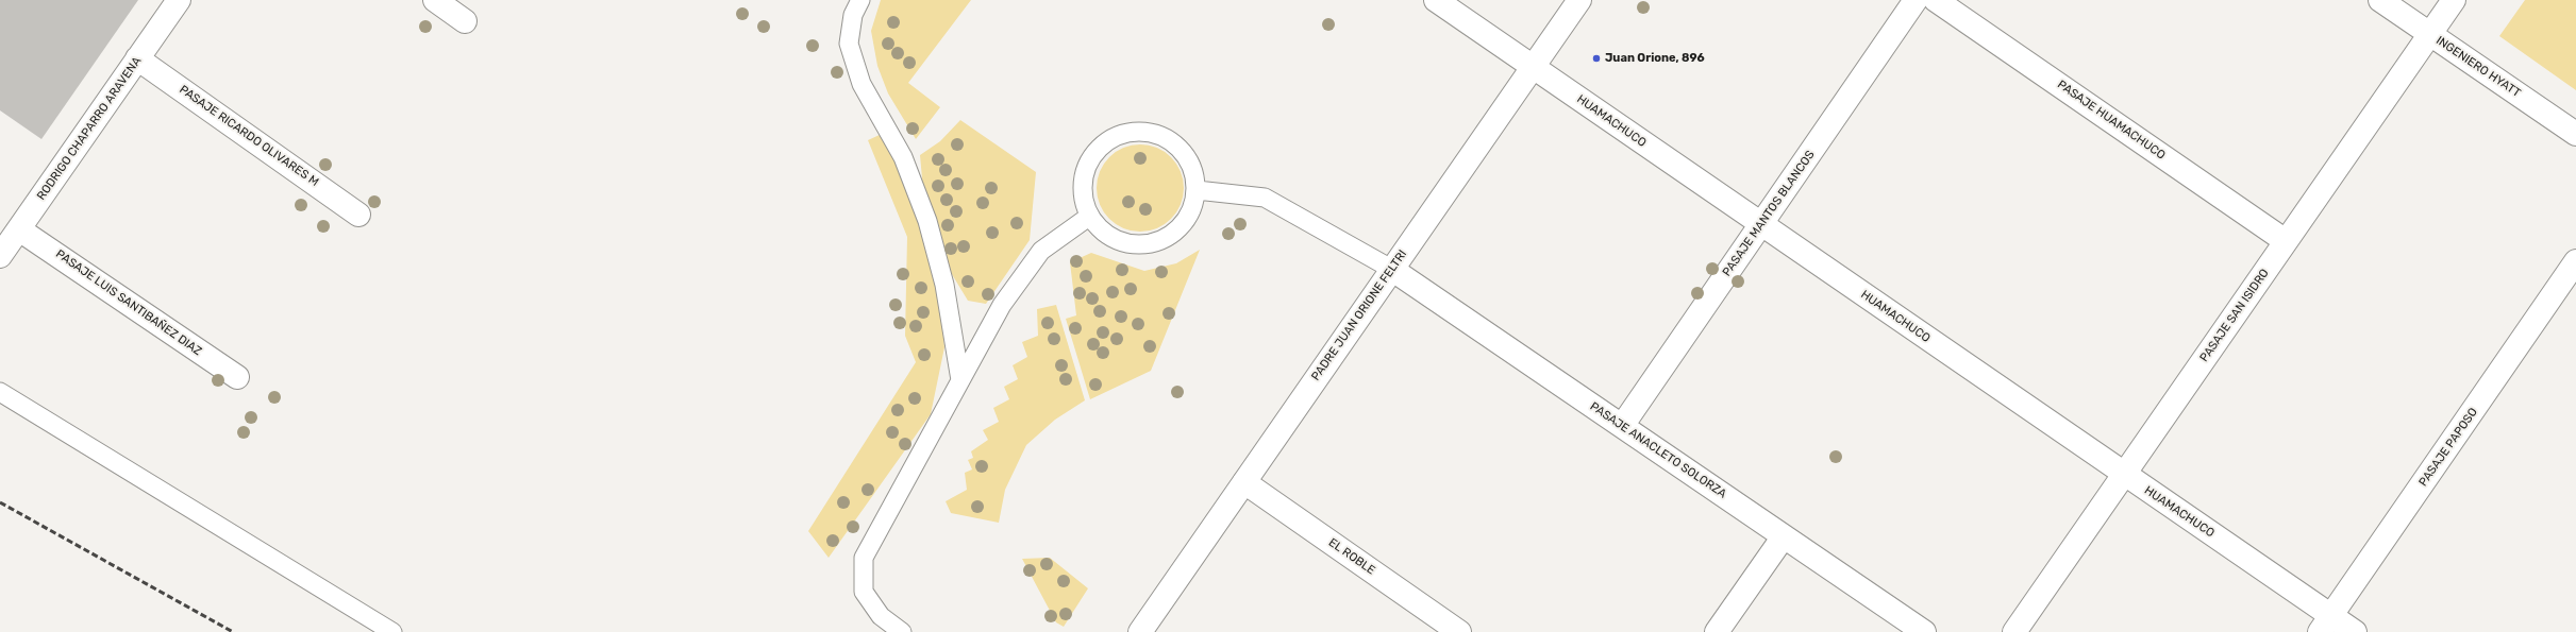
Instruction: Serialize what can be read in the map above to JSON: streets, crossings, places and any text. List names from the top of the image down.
{
  "streets": {
    "street": [
      "INGENIERO HYATT",
      "PASAJE HUAMACHUCO",
      "HUAMACHUCO",
      "RODRIGO CHAPARRO ARAVENA",
      "PASAJE RICARDO OLIVARES M",
      "PASAJE MANTOS BLANCOS",
      "PASAJE LUIS SANTIBAÑEZ DIAZ",
      "PADRE JUAN ORIONE FELTRI",
      "PASAJE SAN ISIDRO",
      "PASAJE PAPOSO",
      "PASAJE ANACLETO SOLORZA",
      "EL ROBLE"
    ]
  },
  "crossings": [
    ["INGENIERO HYATT", "PASAJE SAN ISIDRO"],
    ["PASAJE HUAMACHUCO", "PASAJE SAN ISIDRO"],
    ["HUAMACHUCO", "PASAJE MANTOS BLANCOS"],
    ["HUAMACHUCO", "PADRE JUAN ORIONE FELTRI"],
    ["HUAMACHUCO", "PASAJE SAN ISIDRO"],
    ["HUAMACHUCO", "PASAJE PAPOSO"],
    ["RODRIGO CHAPARRO ARAVENA", "PASAJE RICARDO OLIVARES M"],
    ["RODRIGO CHAPARRO ARAVENA", "PASAJE LUIS SANTIBAÑEZ DIAZ"],
    ["PASAJE MANTOS BLANCOS", "PASAJE ANACLETO SOLORZA"],
    ["PADRE JUAN ORIONE FELTRI", "PASAJE ANACLETO SOLORZA"],
    ["PADRE JUAN ORIONE FELTRI", "EL ROBLE"]
  ],
  "places": ["Juan Orione, 896"]
}
